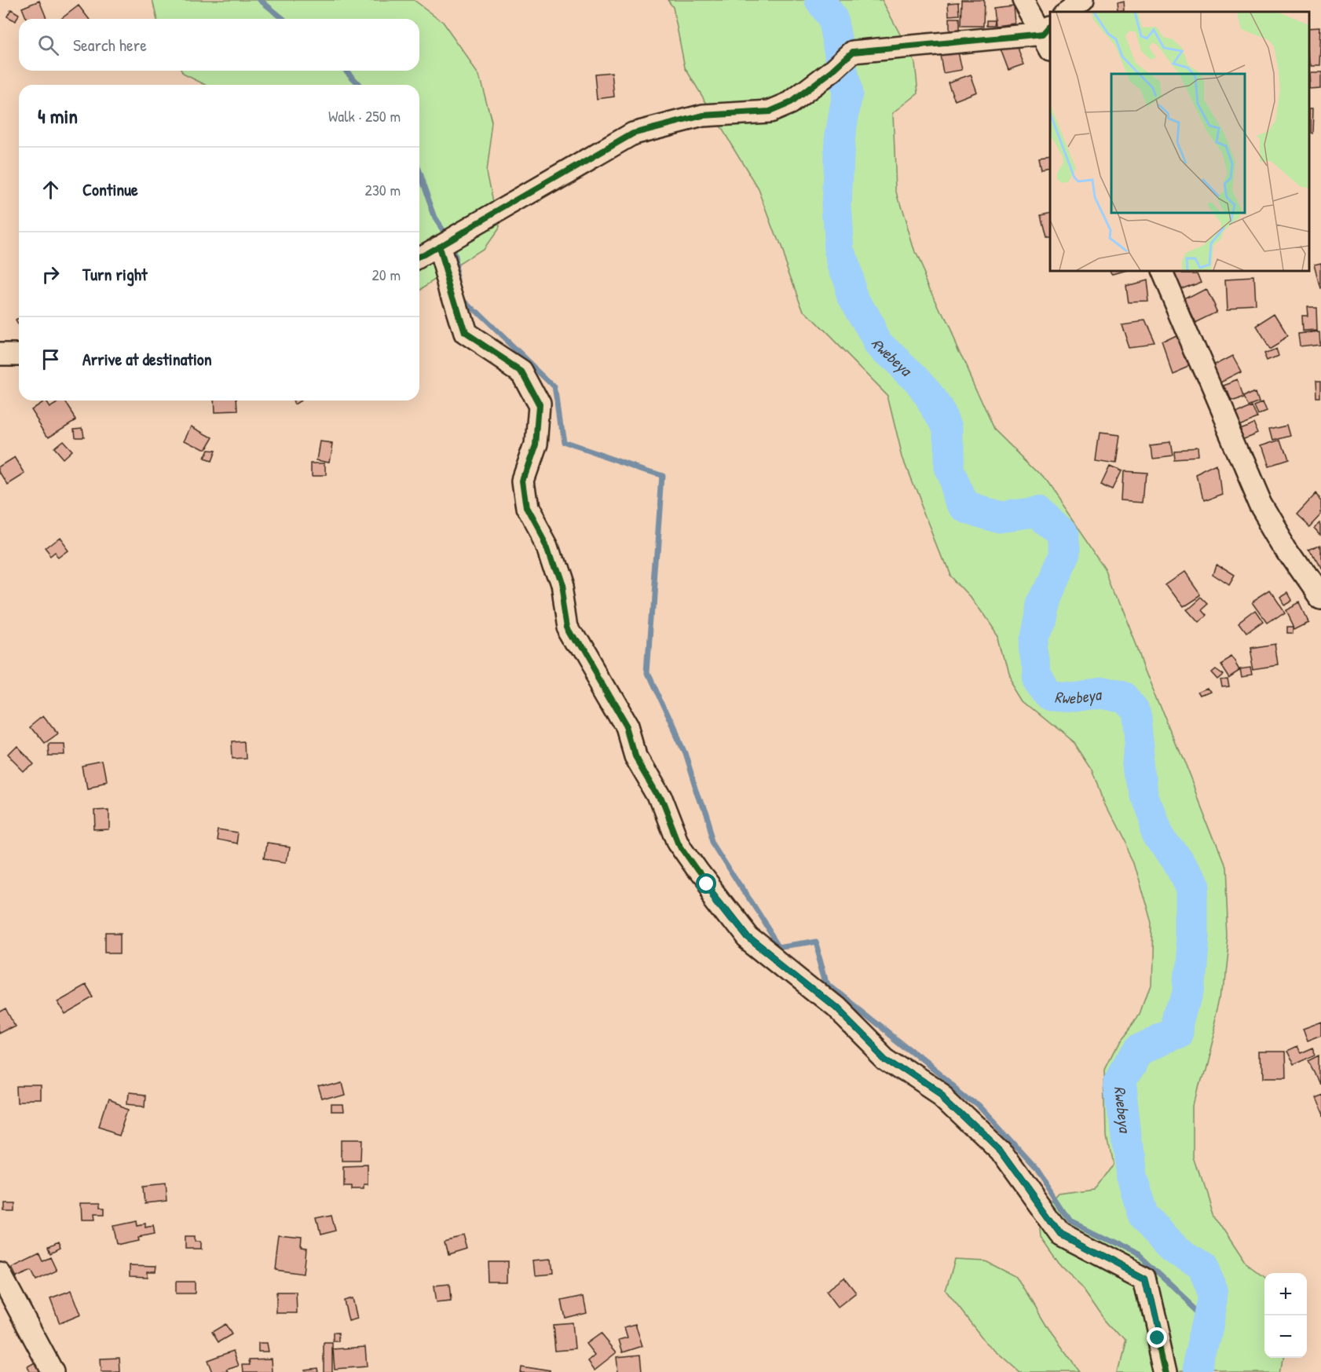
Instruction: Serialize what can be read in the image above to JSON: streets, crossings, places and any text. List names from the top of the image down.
{
  "water": ["Rwebeya"],
  "page": {
    "search": "Search here",
    "heading": ["4 min", "Walk · 250 m"],
    "list": [
      ["Continue", "230 m"],
      ["Turn right", "20 m"],
      "Arrive at destination"
    ],
    "map_buttons": ["+", "−"]
  }
}
